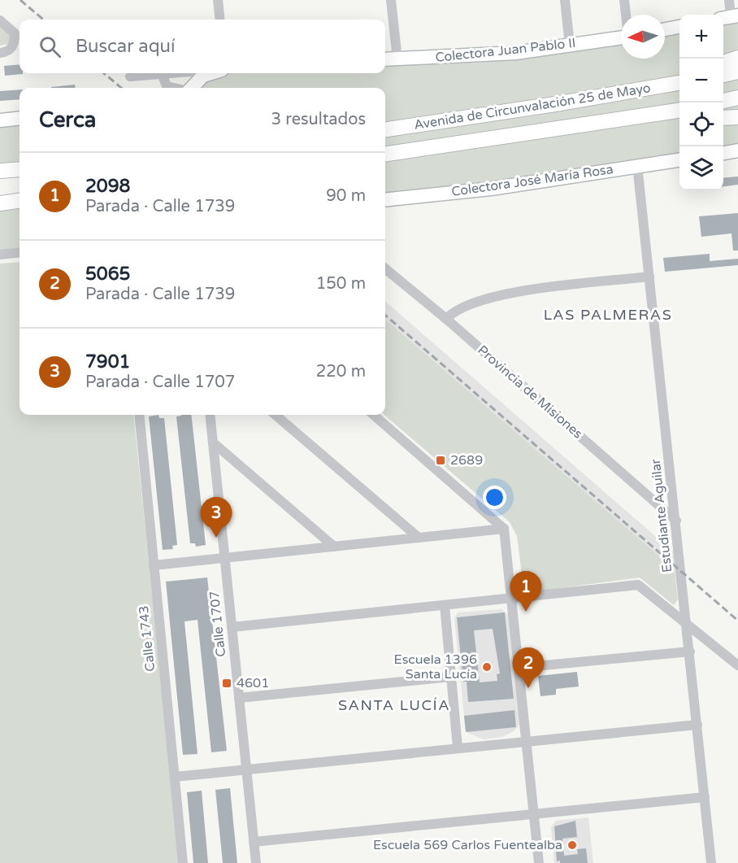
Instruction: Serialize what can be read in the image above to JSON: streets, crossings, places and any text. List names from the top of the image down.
{
  "streets": {
    "highway": ["Avenida de Circunvalación 25 de Mayo"],
    "main road": ["Colectora Juan Pablo II", "Colectora José María Rosa"],
    "street": [
      "Provincia de Misiones",
      "Estudiante Aguilar",
      "Calle 1707",
      "Calle 1743"
    ]
  },
  "crossings": [
    ["Colectora José María Rosa", "Estudiante Aguilar"],
    ["Provincia de Misiones", "Estudiante Aguilar"]
  ],
  "districts": ["LAS PALMERAS", "SANTA LUCÍA"],
  "places": {
    "transit": ["2689", "4601"],
    "other": ["Escuela 1396 Santa Lucía", "Escuela 569 Carlos Fuentealba"]
  },
  "north": "left",
  "page": {
    "map_buttons": ["+", "−"],
    "search": "Buscar aquí",
    "heading": ["Cerca", "3 resultados"],
    "list": [
      {
        "mark": "1",
        "name": "2098",
        "note": "Parada · Calle 1739",
        "value": "90 m"
      },
      {
        "mark": "2",
        "name": "5065",
        "note": "Parada · Calle 1739",
        "value": "150 m"
      },
      {
        "mark": "3",
        "name": "7901",
        "note": "Parada · Calle 1707",
        "value": "220 m"
      }
    ],
    "pins": ["3", "1", "2"]
  }
}
